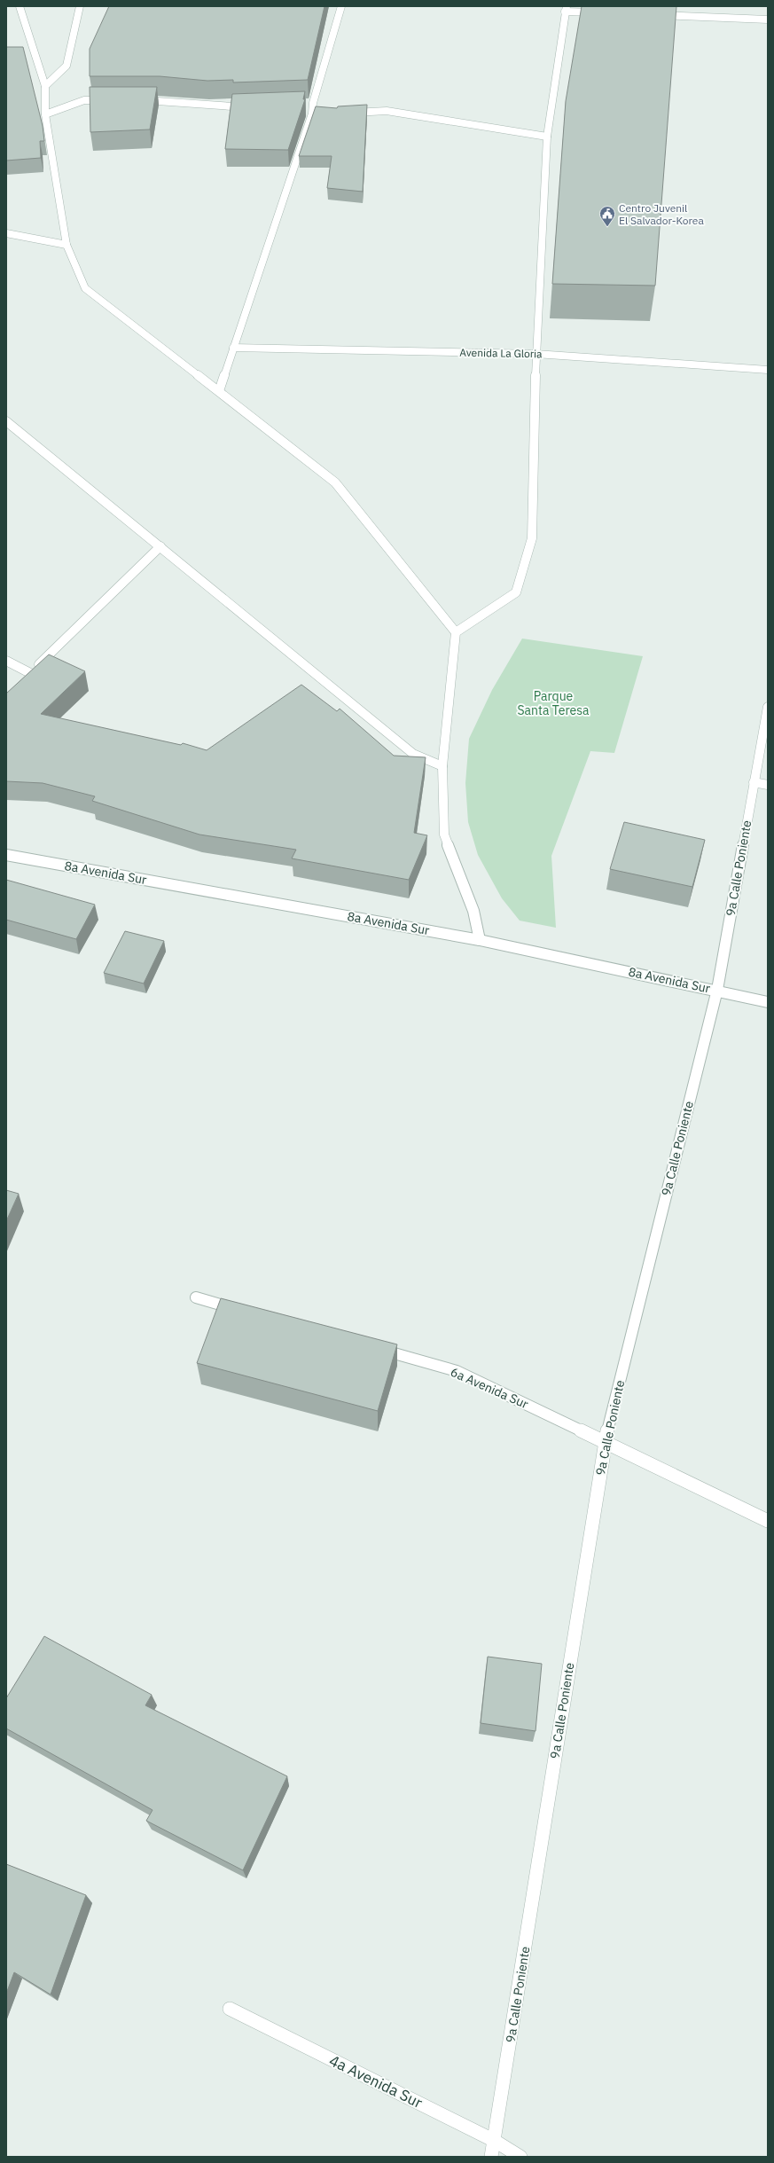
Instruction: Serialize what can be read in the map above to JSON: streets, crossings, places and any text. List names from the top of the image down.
{
  "streets": {
    "street": [
      "Avenida La Gloria",
      "9a Calle Poniente",
      "8a Avenida Sur",
      "6a Avenida Sur",
      "4a Avenida Sur"
    ]
  },
  "crossings": [
    ["9a Calle Poniente", "8a Avenida Sur"],
    ["9a Calle Poniente", "6a Avenida Sur"],
    ["9a Calle Poniente", "4a Avenida Sur"]
  ],
  "parks": ["Parque Santa Teresa"],
  "places": {
    "public building": ["Centro Juvenil El Salvador-Korea"]
  }
}
